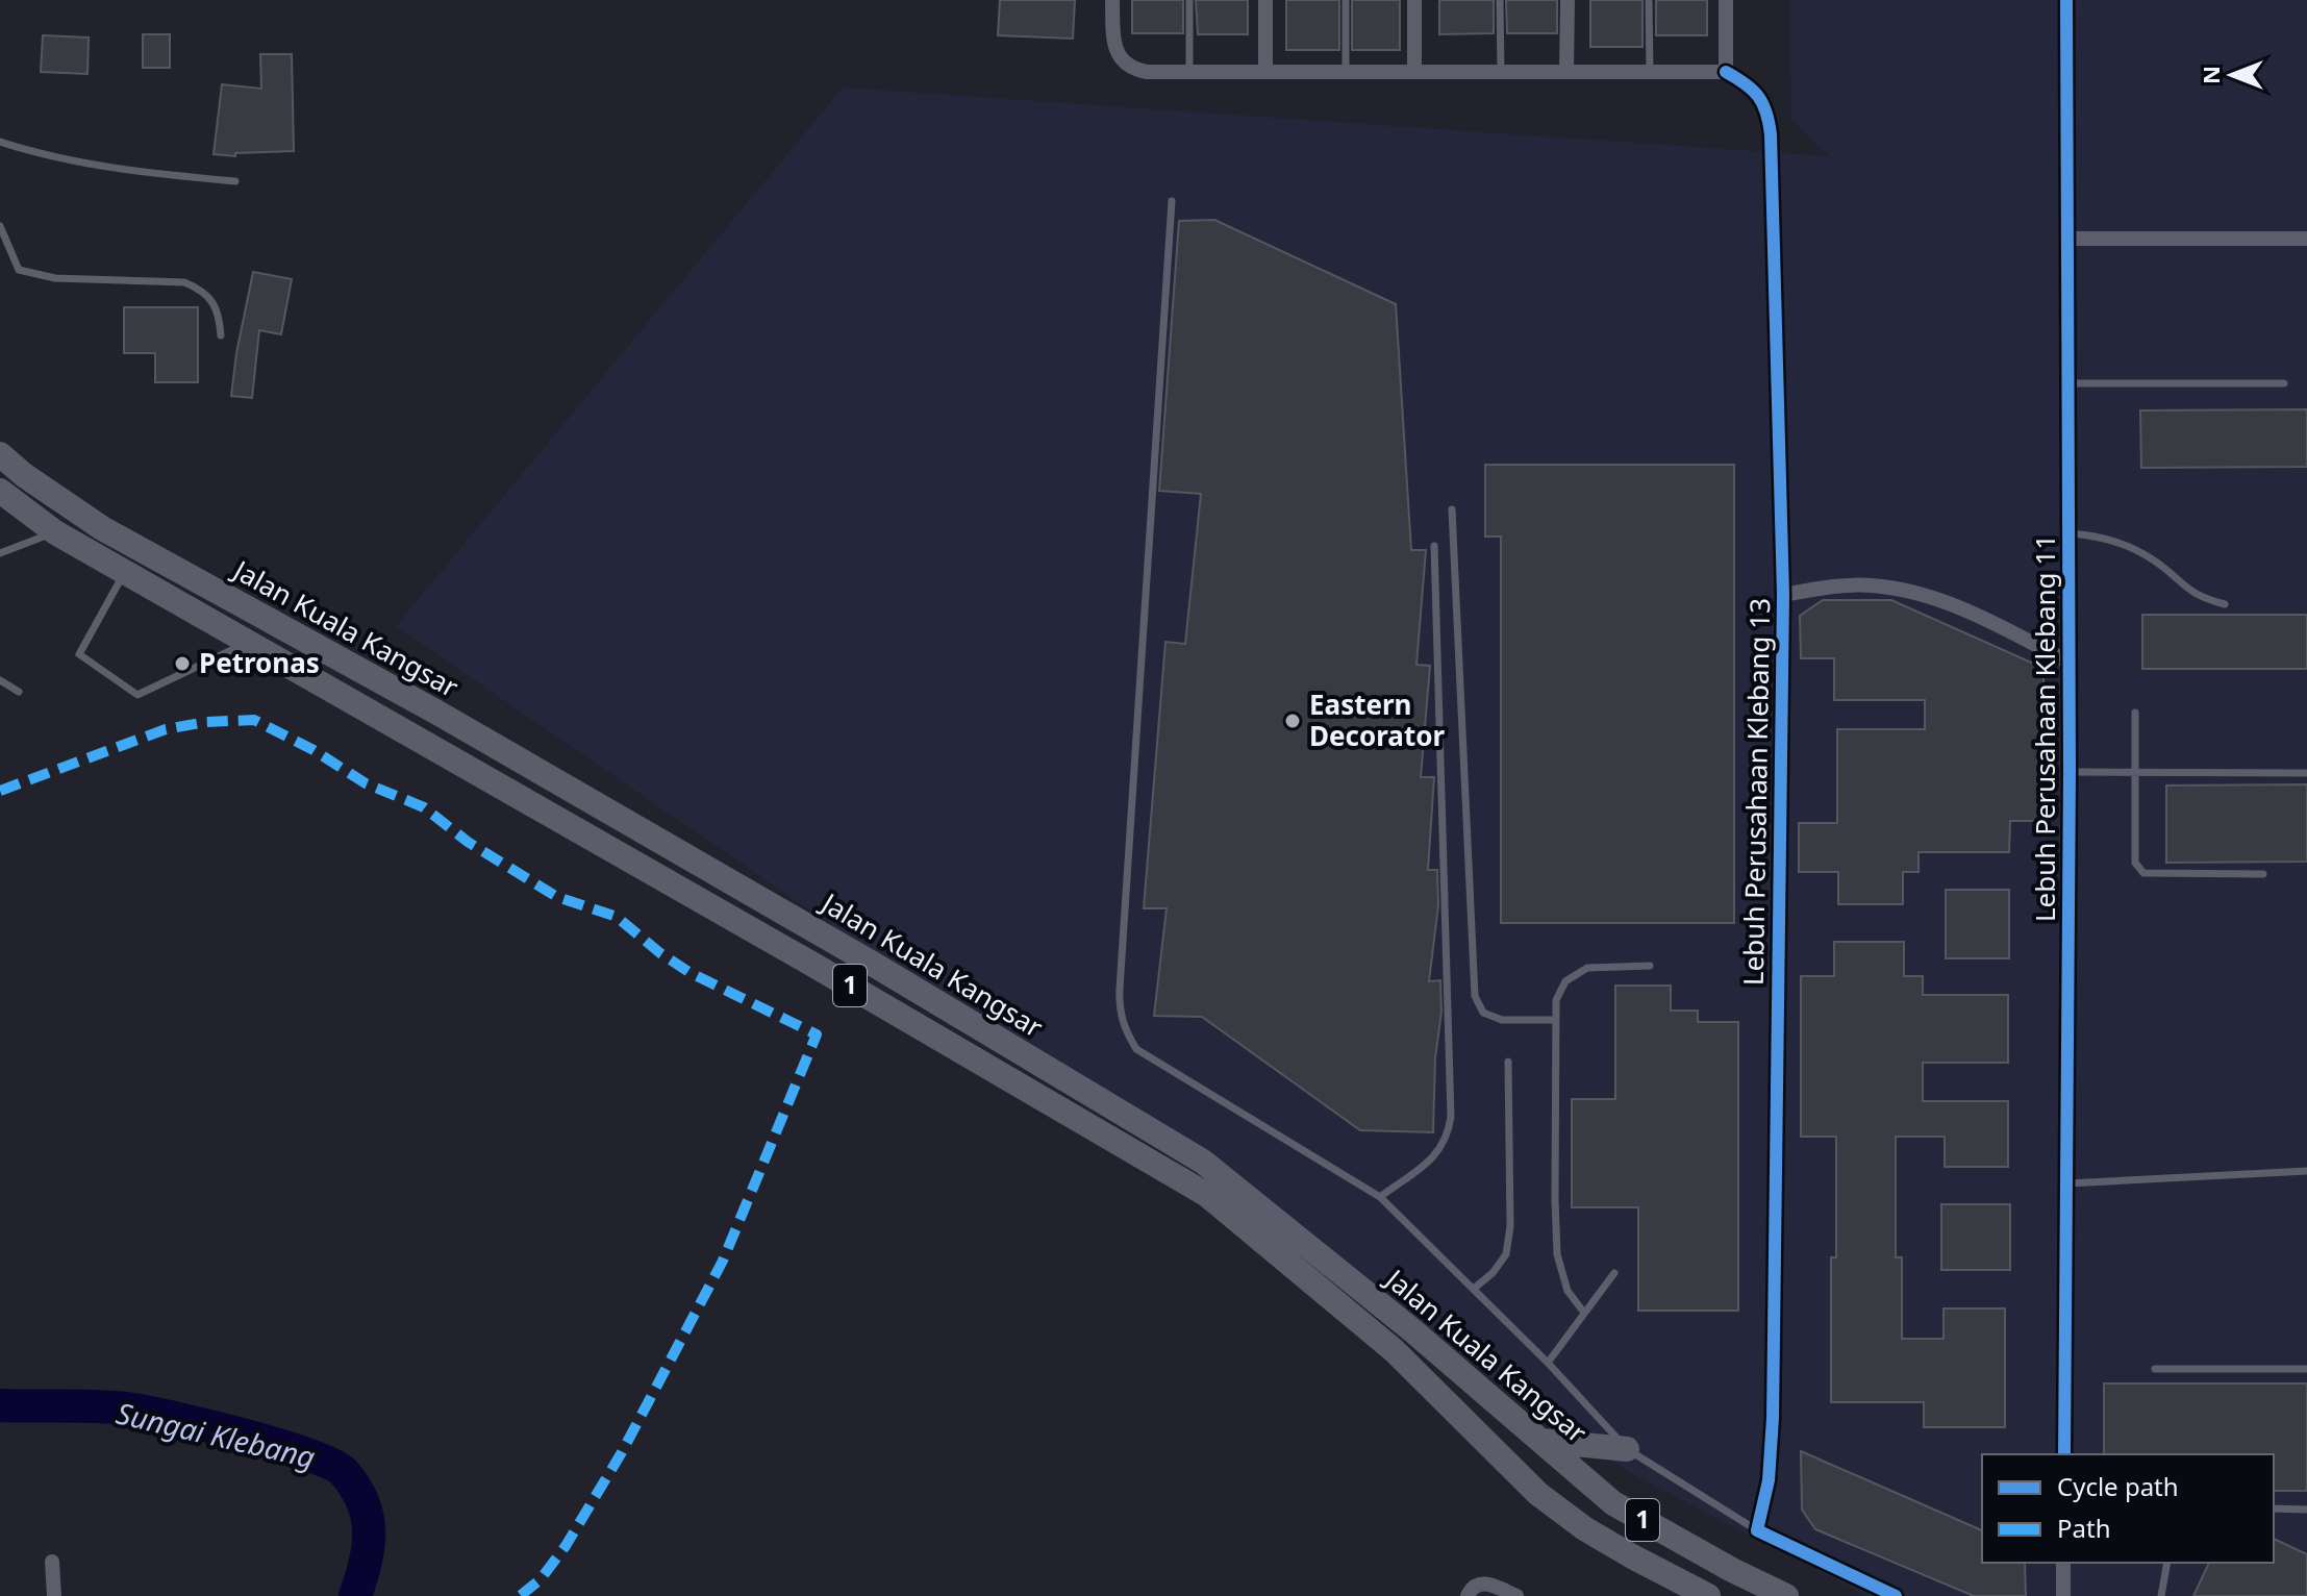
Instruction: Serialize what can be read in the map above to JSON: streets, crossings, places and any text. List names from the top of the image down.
{
  "streets": {
    "highway": ["Jalan Kuala Kangsar", "1"],
    "street": ["Lebuh Perusahaan Klebang 11", "Lebuh Perusahaan Klebang 13"]
  },
  "water": ["Sungai Klebang"],
  "places": ["Petronas", "Eastern Decorator"],
  "legend": ["Cycle path", "Path"],
  "north": "left"
}
